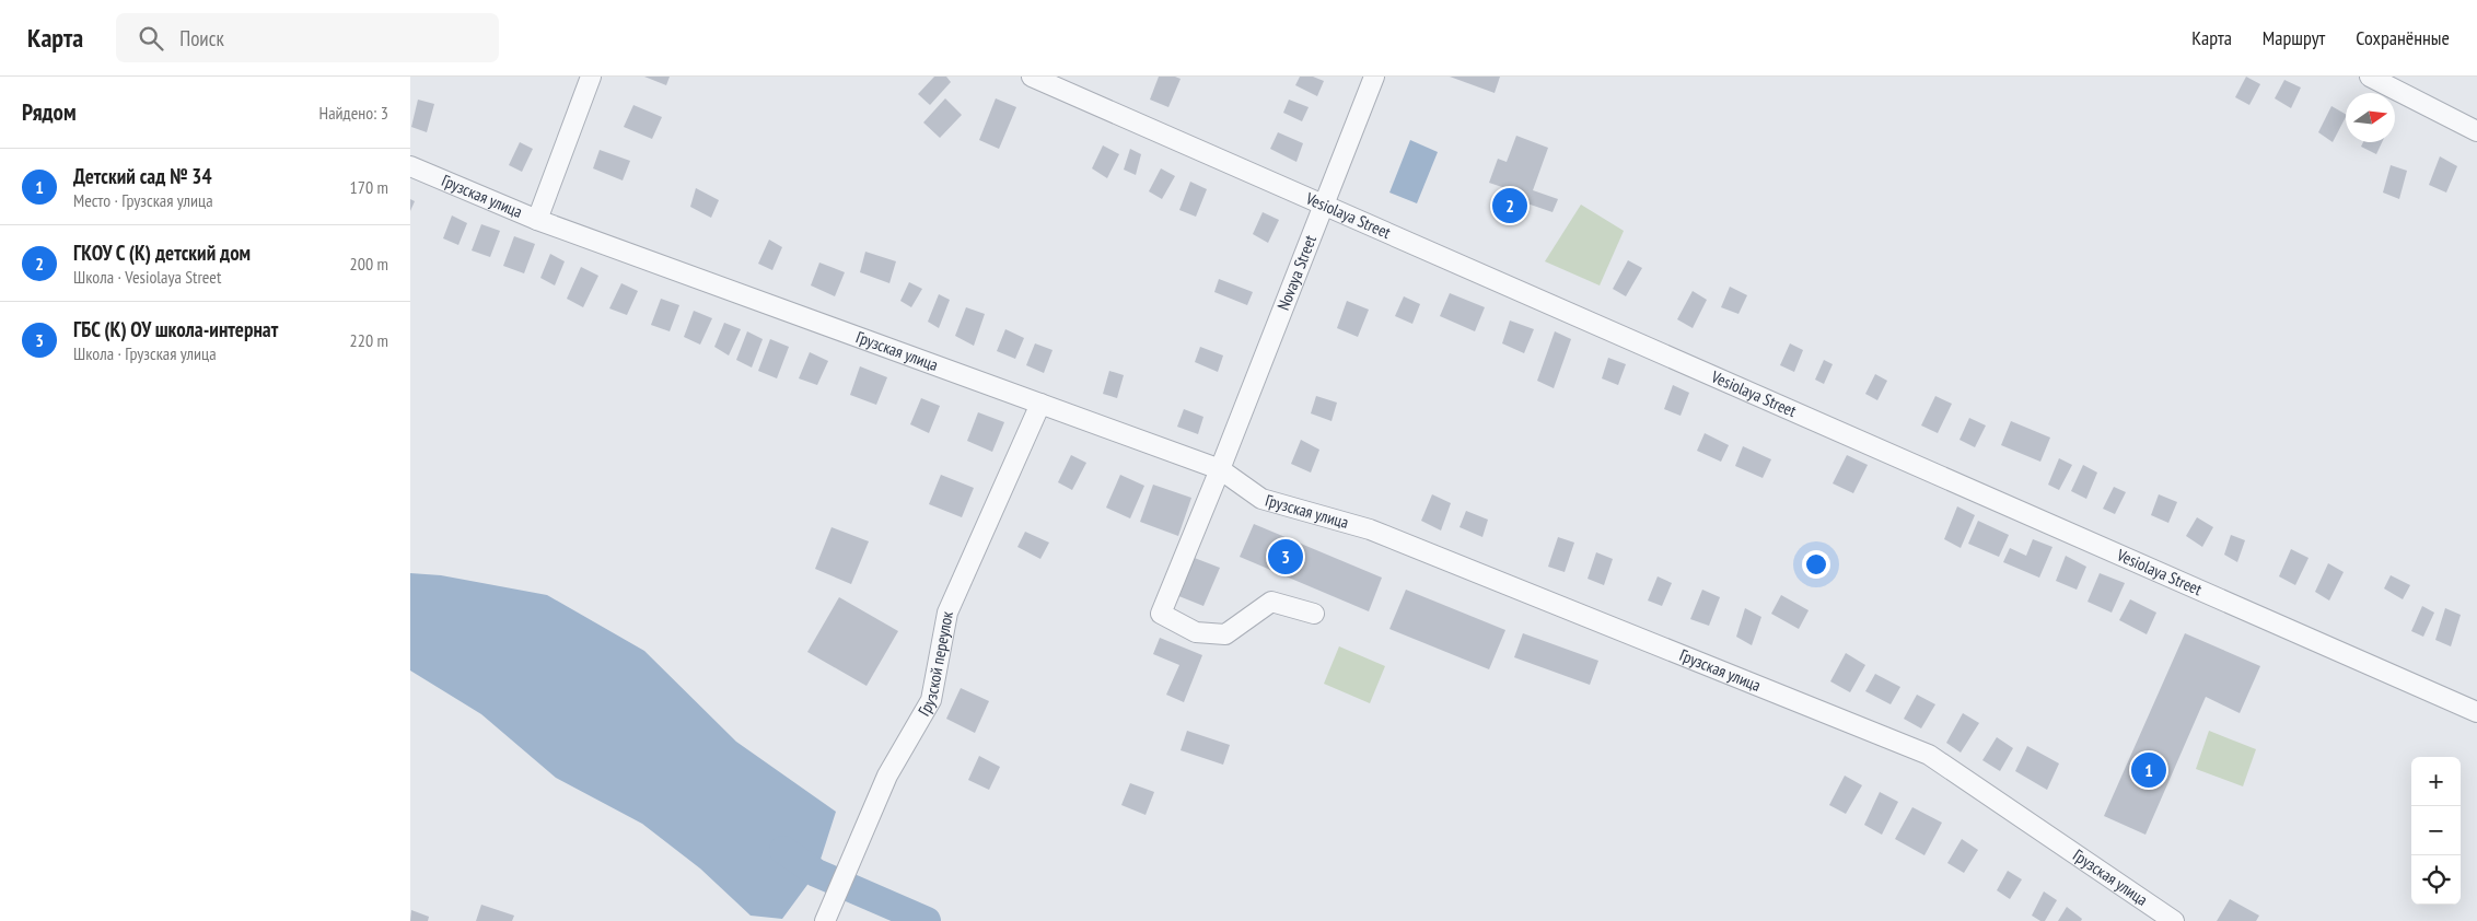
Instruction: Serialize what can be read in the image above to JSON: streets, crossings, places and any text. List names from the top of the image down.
{
  "streets": {
    "street": [
      "Грузская улица",
      "Vesiolaya Street",
      "Novaya Street",
      "Грузской переулок"
    ]
  },
  "crossings": [
    ["Грузская улица", "Novaya Street"],
    ["Грузская улица", "Грузской переулок"],
    ["Vesiolaya Street", "Novaya Street"]
  ],
  "north": "right",
  "page": {
    "header": "Карта",
    "search": "Поиск",
    "nav": ["Карта", "Маршрут", "Сохранённые"],
    "heading": ["Рядом", "Найдено: 3"],
    "list": [
      {
        "mark": "1",
        "name": "Детский сад № 34",
        "note": "Место · Грузская улица",
        "value": "170 m"
      },
      {
        "mark": "2",
        "name": "ГКОУ С (К) детский дом",
        "note": "Школа · Vesiolaya Street",
        "value": "200 m"
      },
      {
        "mark": "3",
        "name": "ГБС (К) ОУ школа-интернат",
        "note": "Школа · Грузская улица",
        "value": "220 m"
      }
    ],
    "pins": ["2", "3", "1"],
    "map_buttons": ["+", "−"]
  }
}
